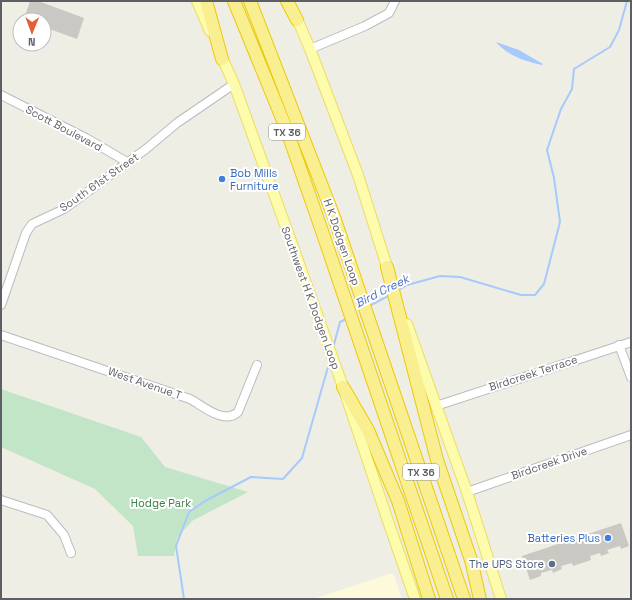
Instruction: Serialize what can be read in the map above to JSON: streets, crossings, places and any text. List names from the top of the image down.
{
  "streets": {
    "highway": ["TX 36", "H K Dodgen Loop"],
    "main road": ["Southwest H K Dodgen Loop"],
    "street": [
      "Scott Boulevard",
      "South 61st Street",
      "Birdcreek Terrace",
      "West Avenue T",
      "Birdcreek Drive"
    ]
  },
  "crossings": [
    ["Scott Boulevard", "South 61st Street"],
    ["South 61st Street", "Southwest H K Dodgen Loop"]
  ],
  "water": ["Bird Creek"],
  "parks": ["Hodge Park"],
  "places": ["Bob Mills Furniture", "Batteries Plus", "The UPS Store"],
  "north": "bottom"
}
